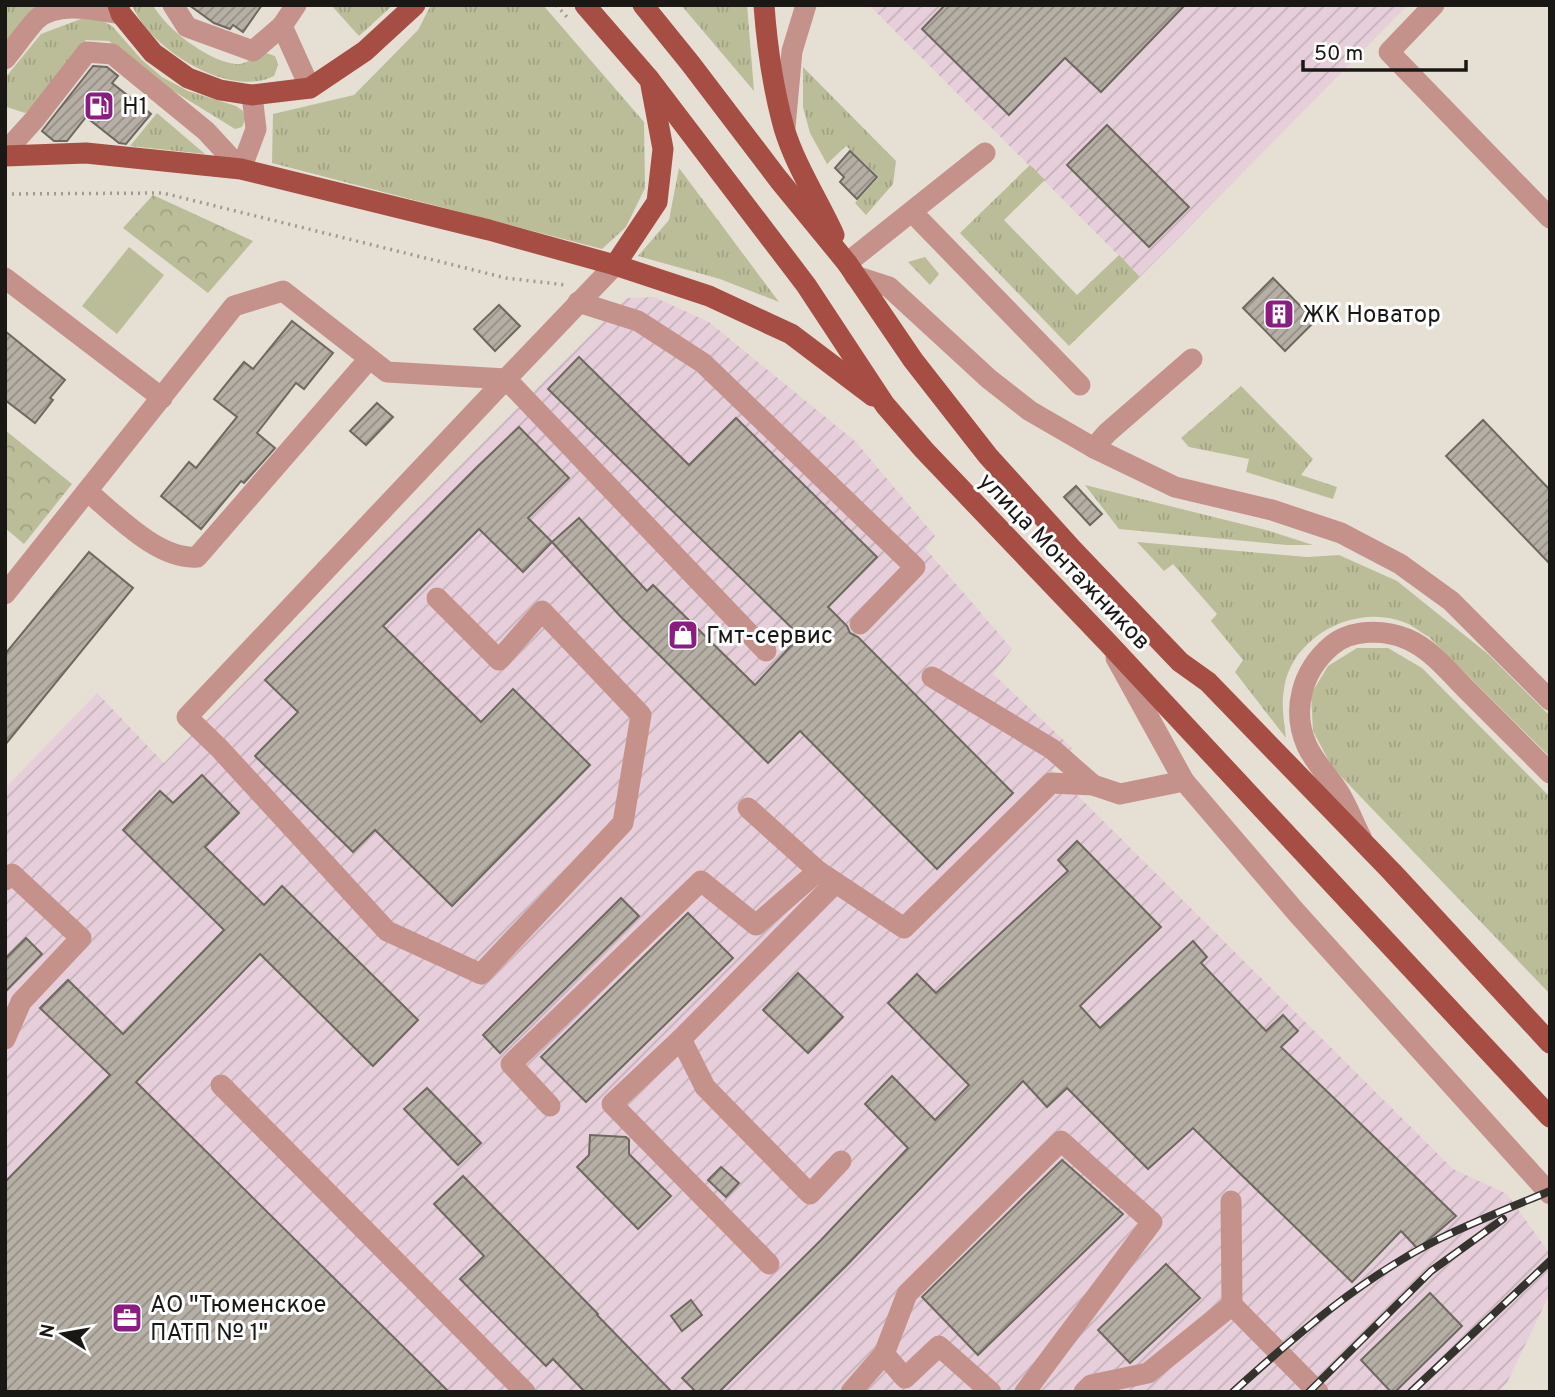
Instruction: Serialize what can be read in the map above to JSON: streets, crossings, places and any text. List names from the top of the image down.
{
  "streets": {
    "main road": ["улица Монтажников"]
  },
  "places": {
    "fuel station": ["Н1"],
    "building": ["ЖК Новатор"],
    "shop": ["Гмт-сервис"],
    "office": ["АО \"Тюменское ПАТП № 1\""]
  },
  "scale_bar": "50 m",
  "north": "left"
}
